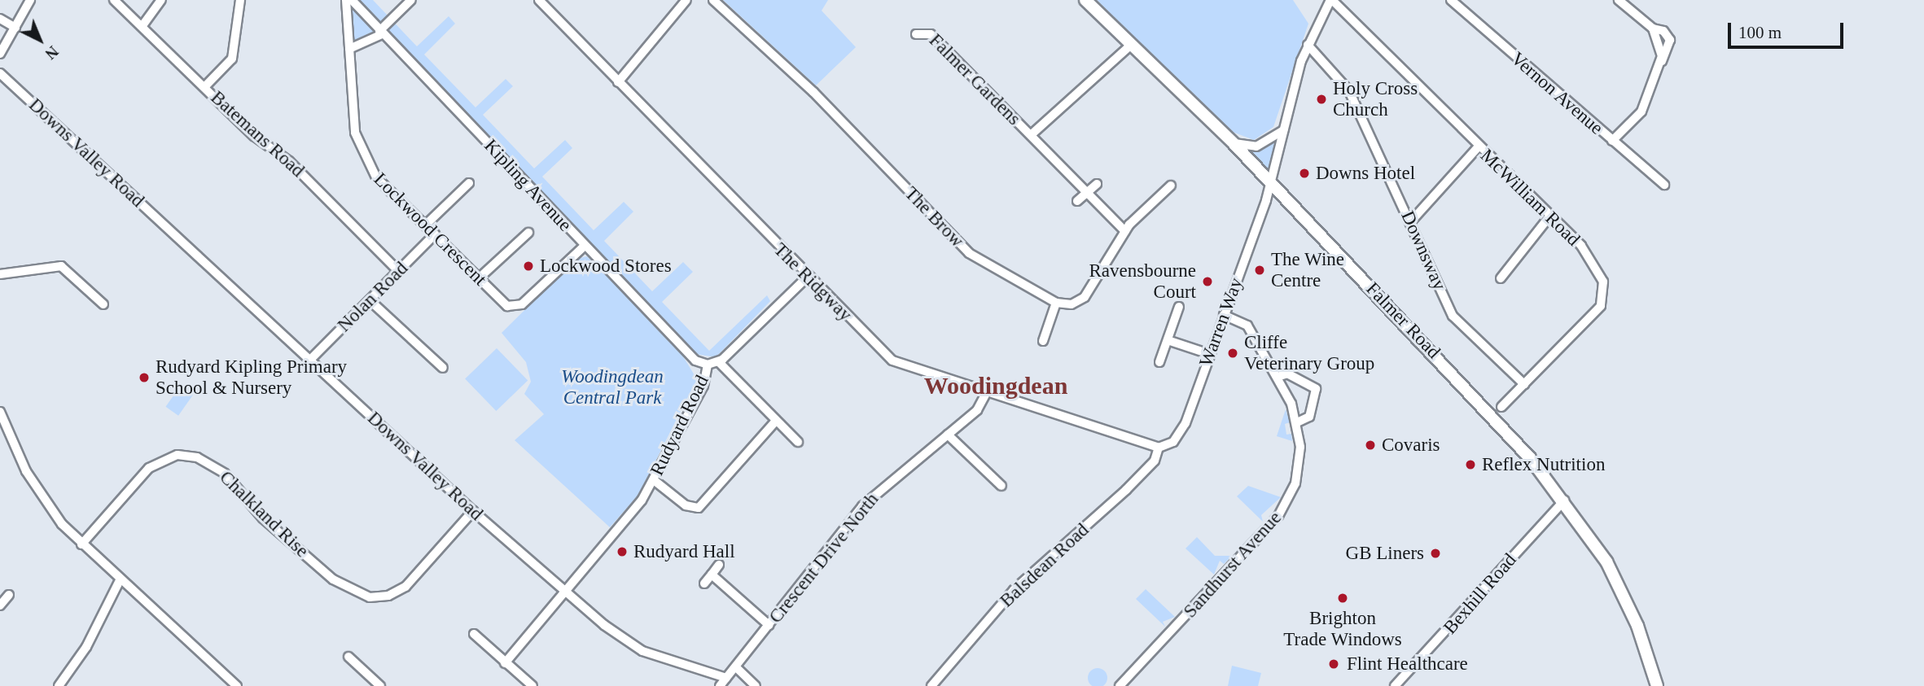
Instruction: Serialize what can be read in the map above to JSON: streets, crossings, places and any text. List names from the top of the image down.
{
  "streets": {
    "main road": ["Falmer Road"],
    "street": [
      "Falmer Gardens",
      "Vernon Avenue",
      "Batemans Road",
      "Downs Valley Road",
      "Kipling Avenue",
      "McWilliam Road",
      "The Brow",
      "Lockwood Crescent",
      "Downsway",
      "The Ridgway",
      "Nolan Road",
      "Warren Way",
      "Rudyard Road",
      "Chalkland Rise",
      "Crescent Drive North",
      "Sandhurst Avenue",
      "Balsdean Road",
      "Bexhill Road"
    ]
  },
  "crossings": [
    ["Falmer Gardens", "Falmer Road"],
    ["Batemans Road", "Nolan Road"],
    ["Downs Valley Road", "Nolan Road"],
    ["Downs Valley Road", "Rudyard Road"],
    ["Downs Valley Road", "Chalkland Rise"],
    ["Downs Valley Road", "Crescent Drive North"],
    ["Kipling Avenue", "Lockwood Crescent"],
    ["Kipling Avenue", "Rudyard Road"],
    ["McWilliam Road", "Downsway"],
    ["McWilliam Road", "Warren Way"],
    ["Lockwood Crescent", "Nolan Road"],
    ["Downsway", "Warren Way"],
    ["The Ridgway", "Warren Way"],
    ["The Ridgway", "Rudyard Road"],
    ["The Ridgway", "Crescent Drive North"],
    ["The Ridgway", "Balsdean Road"],
    ["Falmer Road", "Warren Way"],
    ["Falmer Road", "Bexhill Road"],
    ["Warren Way", "Sandhurst Avenue"],
    ["Warren Way", "Balsdean Road"]
  ],
  "districts": ["Woodingdean"],
  "parks": ["Woodingdean Central Park"],
  "places": [
    "Holy Cross Church",
    "Downs Hotel",
    "Lockwood Stores",
    "The Wine Centre",
    "Ravensbourne Court",
    "Cliffe Veterinary Group",
    "Rudyard Kipling Primary School & Nursery",
    "Covaris",
    "Reflex Nutrition",
    "Rudyard Hall",
    "GB Liners",
    "Brighton Trade Windows",
    "Flint Healthcare"
  ],
  "scale_bar": "100 m",
  "north": "bottom right"
}
